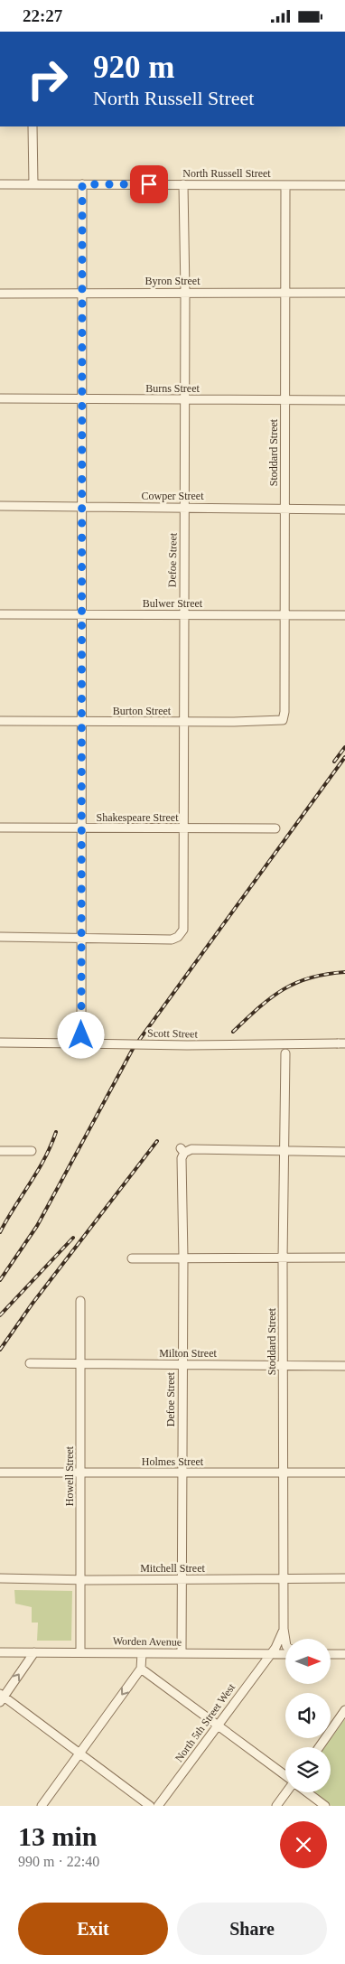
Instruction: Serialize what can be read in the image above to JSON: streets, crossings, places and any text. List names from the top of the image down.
{
  "streets": {
    "street": [
      "North Russell Street",
      "Byron Street",
      "Burns Street",
      "Stoddard Street",
      "Cowper Street",
      "Defoe Street",
      "Bulwer Street",
      "Burton Street",
      "Shakespeare Street",
      "Scott Street",
      "Milton Street",
      "Holmes Street",
      "Howell Street",
      "Mitchell Street",
      "Worden Avenue",
      "North 5th Street West"
    ]
  },
  "crossings": [
    ["North Russell Street", "Stoddard Street"],
    ["North Russell Street", "Defoe Street"],
    ["Byron Street", "Stoddard Street"],
    ["Byron Street", "Defoe Street"],
    ["Burns Street", "Stoddard Street"],
    ["Burns Street", "Defoe Street"],
    ["Stoddard Street", "Cowper Street"],
    ["Stoddard Street", "Defoe Street"],
    ["Stoddard Street", "Bulwer Street"],
    ["Stoddard Street", "Burton Street"],
    ["Stoddard Street", "Milton Street"],
    ["Stoddard Street", "Holmes Street"],
    ["Stoddard Street", "Mitchell Street"],
    ["Stoddard Street", "Worden Avenue"],
    ["Stoddard Street", "North 5th Street West"],
    ["Cowper Street", "Defoe Street"],
    ["Defoe Street", "Bulwer Street"],
    ["Defoe Street", "Burton Street"],
    ["Defoe Street", "Shakespeare Street"],
    ["Defoe Street", "Milton Street"],
    ["Defoe Street", "Holmes Street"],
    ["Defoe Street", "Mitchell Street"],
    ["Defoe Street", "Worden Avenue"],
    ["Milton Street", "Howell Street"],
    ["Holmes Street", "Howell Street"],
    ["Howell Street", "Mitchell Street"],
    ["Howell Street", "Worden Avenue"],
    ["Worden Avenue", "North 5th Street West"]
  ],
  "north": "right",
  "page": {
    "status": "22:27",
    "turn": ["920 m", "North Russell Street"],
    "heading": ["13 min", "990 m · 22:40"],
    "buttons": ["Exit", "Share"]
  }
}
